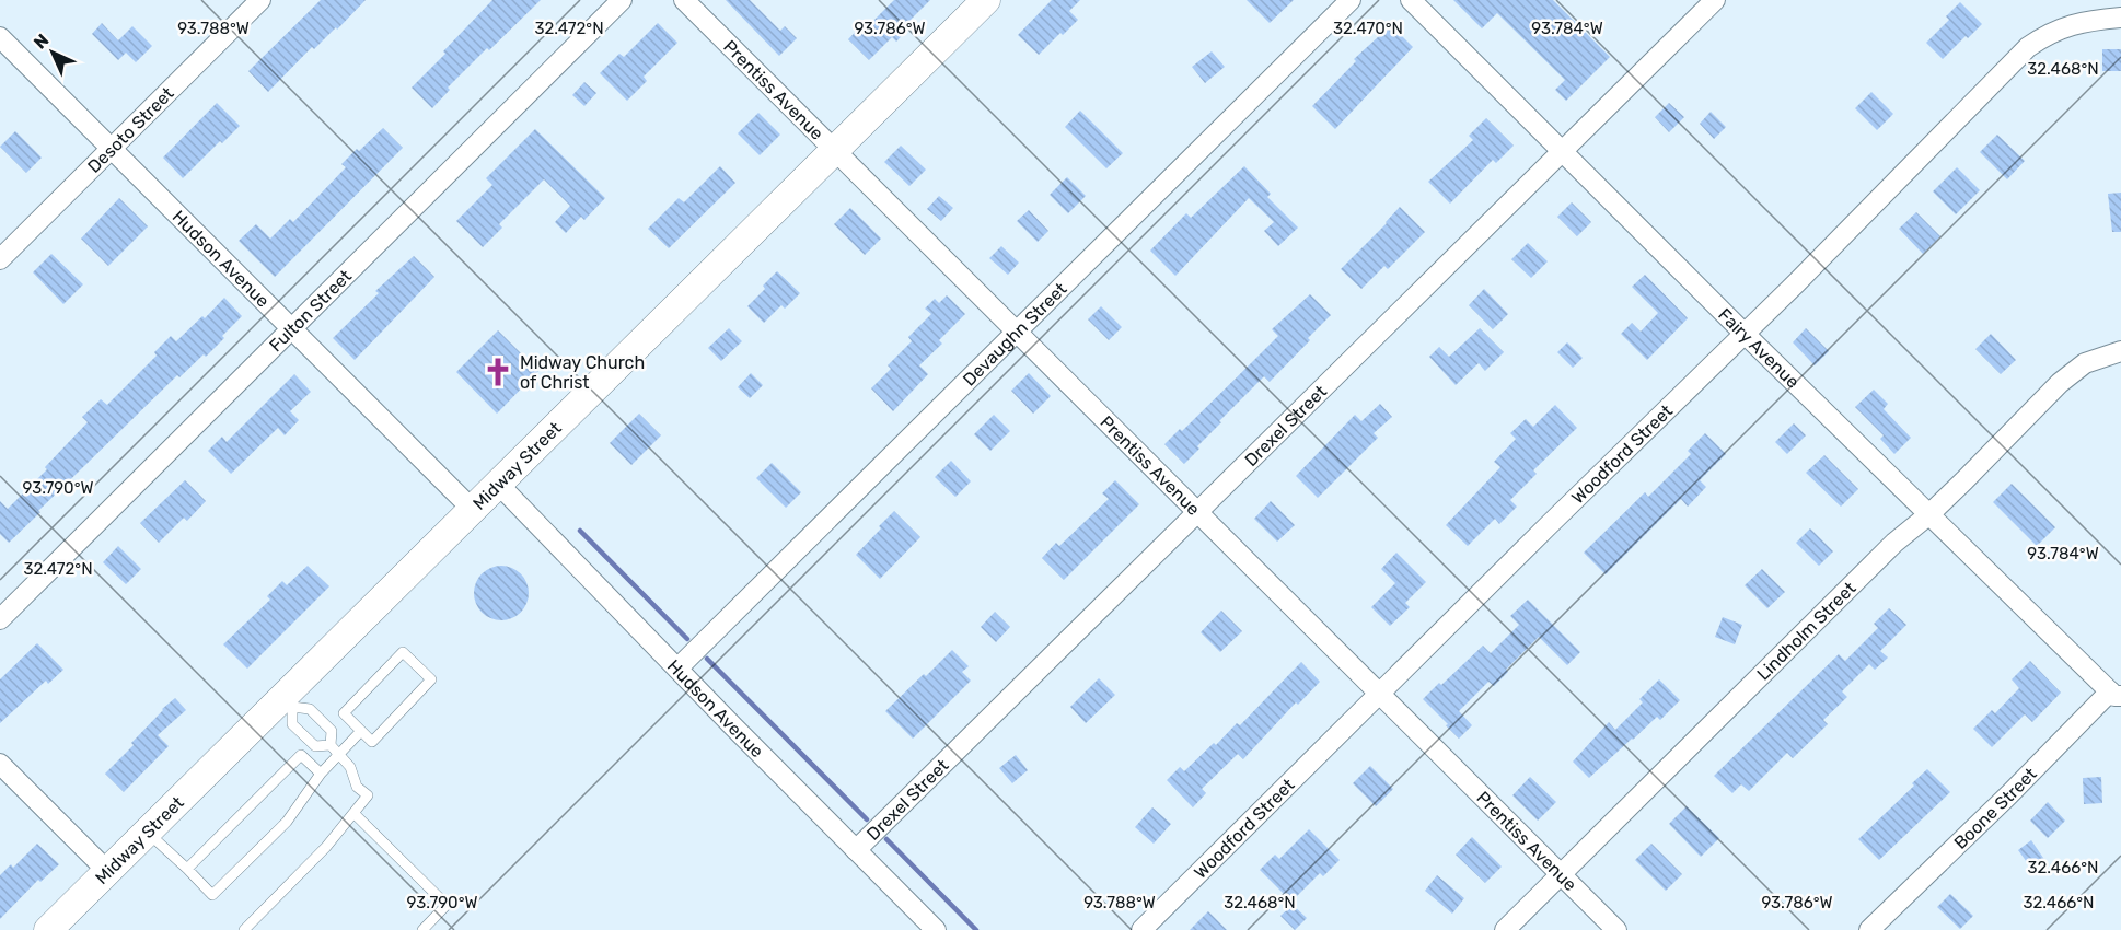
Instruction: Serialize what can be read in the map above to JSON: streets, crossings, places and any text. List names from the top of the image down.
{
  "streets": {
    "street": [
      "Prentiss Avenue",
      "Desoto Street",
      "Hudson Avenue",
      "Fulton Street",
      "Devaughn Street",
      "Fairy Avenue",
      "Drexel Street",
      "Woodford Street",
      "Midway Street",
      "Lindholm Street",
      "Boone Street"
    ]
  },
  "crossings": [
    ["Prentiss Avenue", "Devaughn Street"],
    ["Prentiss Avenue", "Drexel Street"],
    ["Prentiss Avenue", "Woodford Street"],
    ["Prentiss Avenue", "Midway Street"],
    ["Prentiss Avenue", "Lindholm Street"],
    ["Desoto Street", "Hudson Avenue"],
    ["Hudson Avenue", "Fulton Street"],
    ["Hudson Avenue", "Devaughn Street"],
    ["Hudson Avenue", "Drexel Street"],
    ["Hudson Avenue", "Midway Street"],
    ["Fairy Avenue", "Drexel Street"],
    ["Fairy Avenue", "Woodford Street"],
    ["Fairy Avenue", "Lindholm Street"],
    ["Fairy Avenue", "Boone Street"]
  ],
  "places": {
    "church": ["Midway Church of Christ"]
  },
  "north": "top left",
  "coordinates": [
    "93.788°W",
    "32.472°N",
    "93.786°W",
    "32.470°N",
    "93.784°W",
    "32.468°N",
    "93.790°W",
    "32.466°N"
  ]
}
